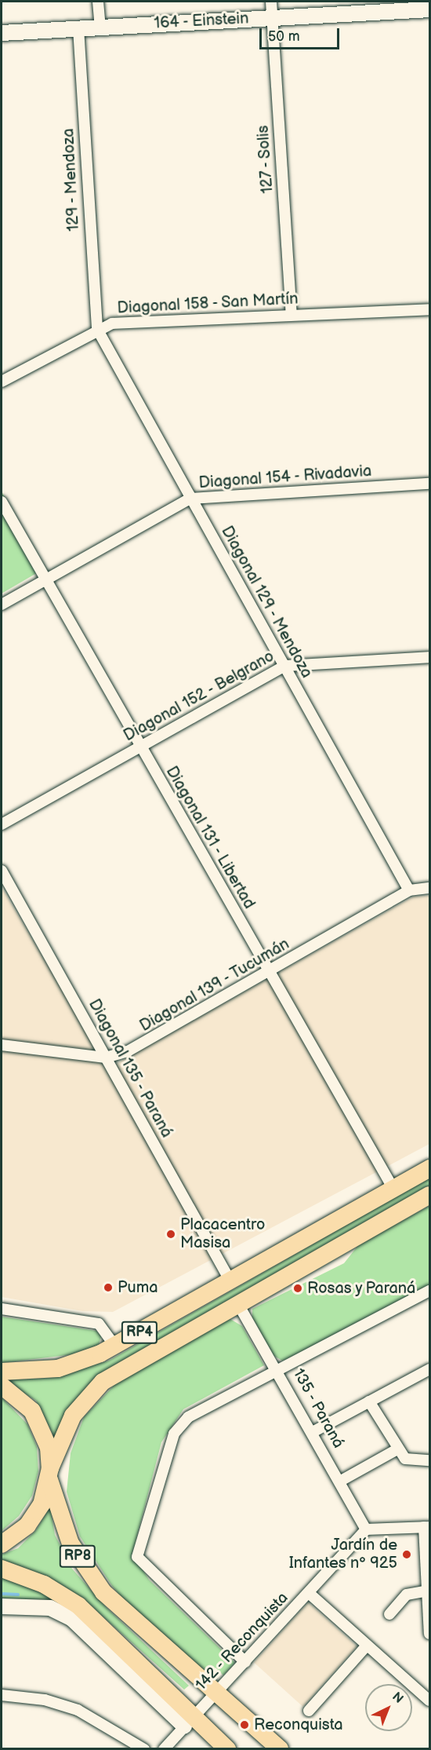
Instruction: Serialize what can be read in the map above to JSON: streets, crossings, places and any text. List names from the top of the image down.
{
  "streets": {
    "main road": ["RP4", "RP8"],
    "street": [
      "164 - Einstein",
      "127 - Solis",
      "129 - Mendoza",
      "Diagonal 158 - San Martín",
      "Diagonal 154 - Rivadavia",
      "Diagonal 129 - Mendoza",
      "Diagonal 152 - Belgrano",
      "Diagonal 131 - Libertad",
      "Diagonal 139 - Tucumán",
      "Diagonal 135 - Paraná",
      "135 - Paraná",
      "142 - Reconquista"
    ]
  },
  "crossings": [
    ["164 - Einstein", "127 - Solis"],
    ["164 - Einstein", "129 - Mendoza"],
    ["127 - Solis", "Diagonal 158 - San Martín"],
    ["129 - Mendoza", "Diagonal 158 - San Martín"],
    ["129 - Mendoza", "Diagonal 129 - Mendoza"],
    ["Diagonal 158 - San Martín", "Diagonal 129 - Mendoza"],
    ["Diagonal 154 - Rivadavia", "Diagonal 129 - Mendoza"],
    ["Diagonal 154 - Rivadavia", "Diagonal 131 - Libertad"],
    ["Diagonal 129 - Mendoza", "Diagonal 152 - Belgrano"],
    ["Diagonal 129 - Mendoza", "Diagonal 139 - Tucumán"],
    ["Diagonal 152 - Belgrano", "Diagonal 131 - Libertad"],
    ["Diagonal 131 - Libertad", "Diagonal 139 - Tucumán"],
    ["Diagonal 131 - Libertad", "RP4"],
    ["Diagonal 139 - Tucumán", "Diagonal 135 - Paraná"],
    ["Diagonal 135 - Paraná", "RP4"],
    ["RP4", "135 - Paraná"],
    ["RP4", "RP8"],
    ["135 - Paraná", "142 - Reconquista"],
    ["RP8", "142 - Reconquista"]
  ],
  "places": [
    "Placacentro Masisa",
    "Puma",
    "Rosas y Paraná",
    "Jardín de Infantes nº 925",
    "Reconquista"
  ],
  "scale_bar": "50 m",
  "north": "top right"
}
